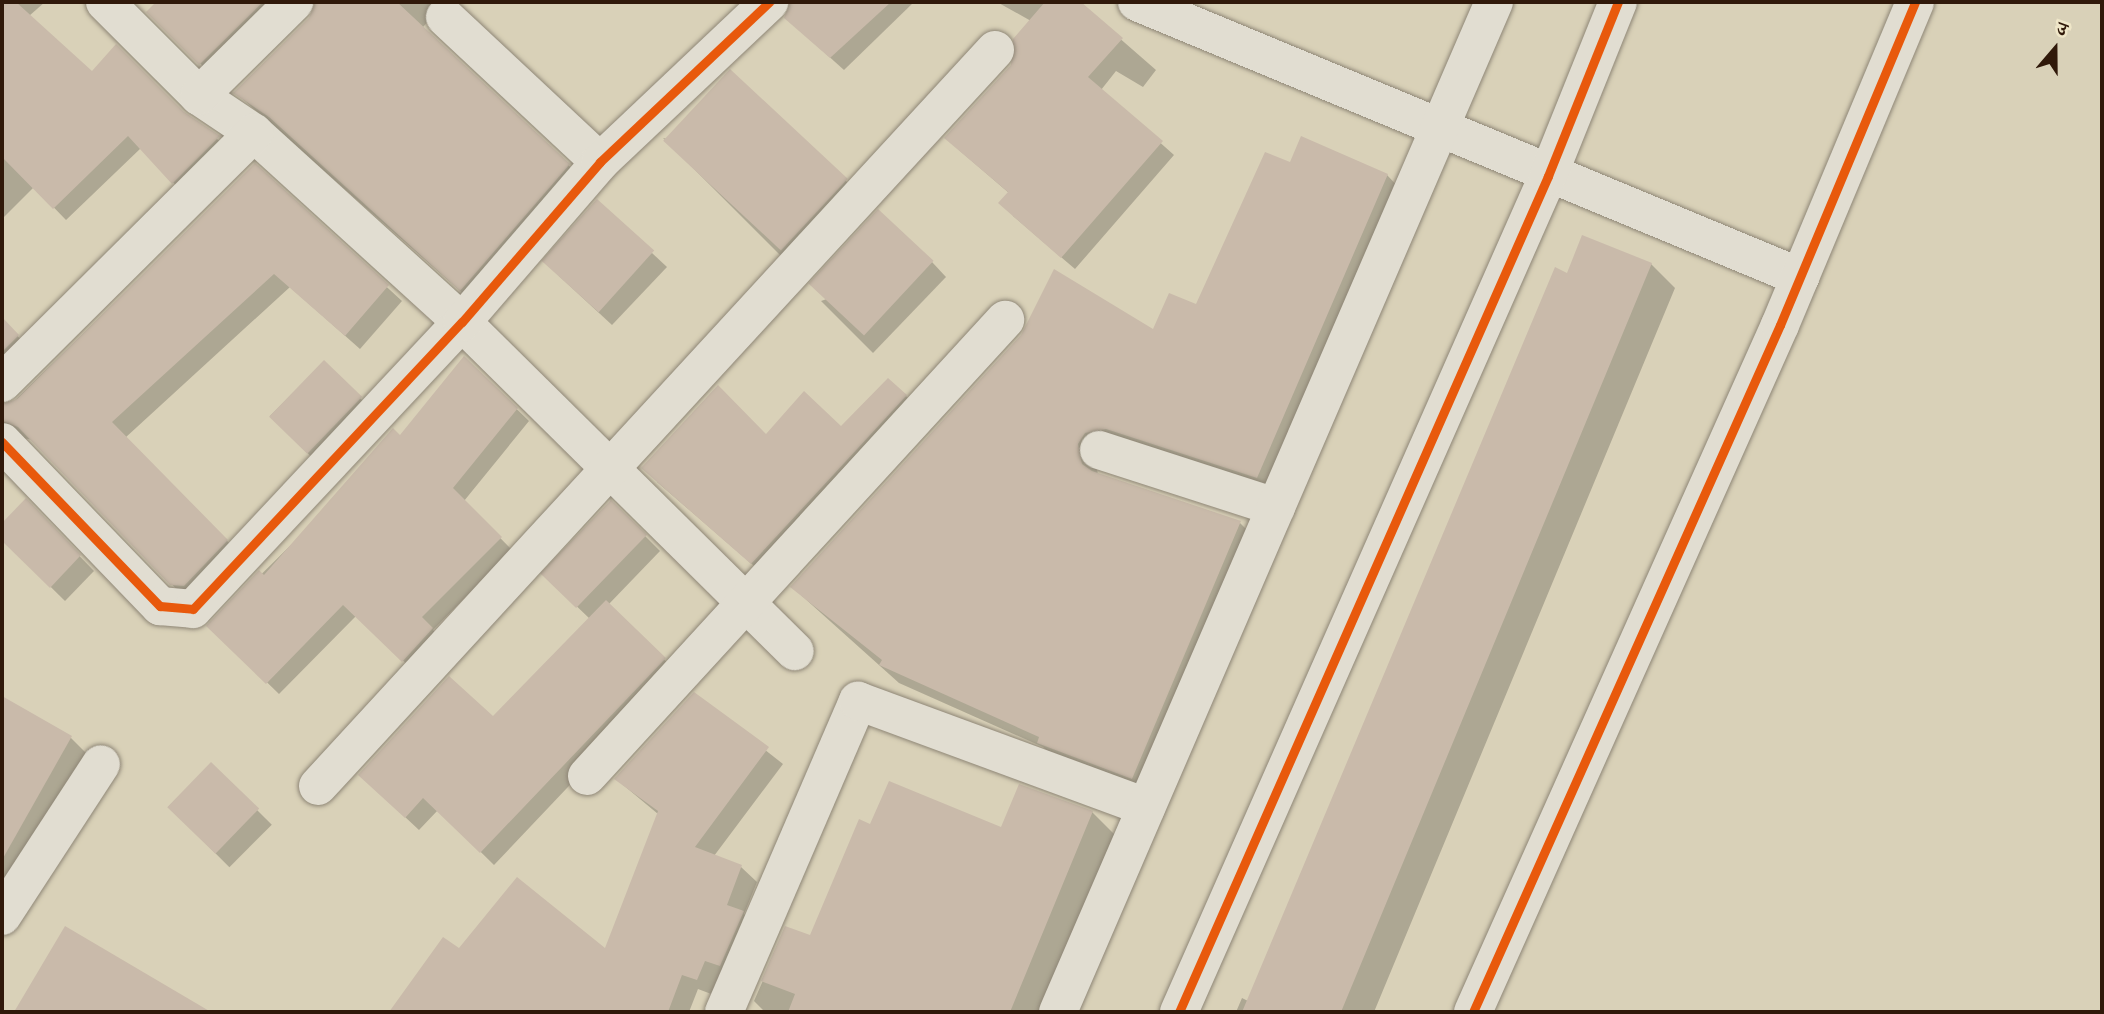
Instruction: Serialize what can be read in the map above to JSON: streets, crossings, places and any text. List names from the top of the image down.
{
  "north": "top"
}
